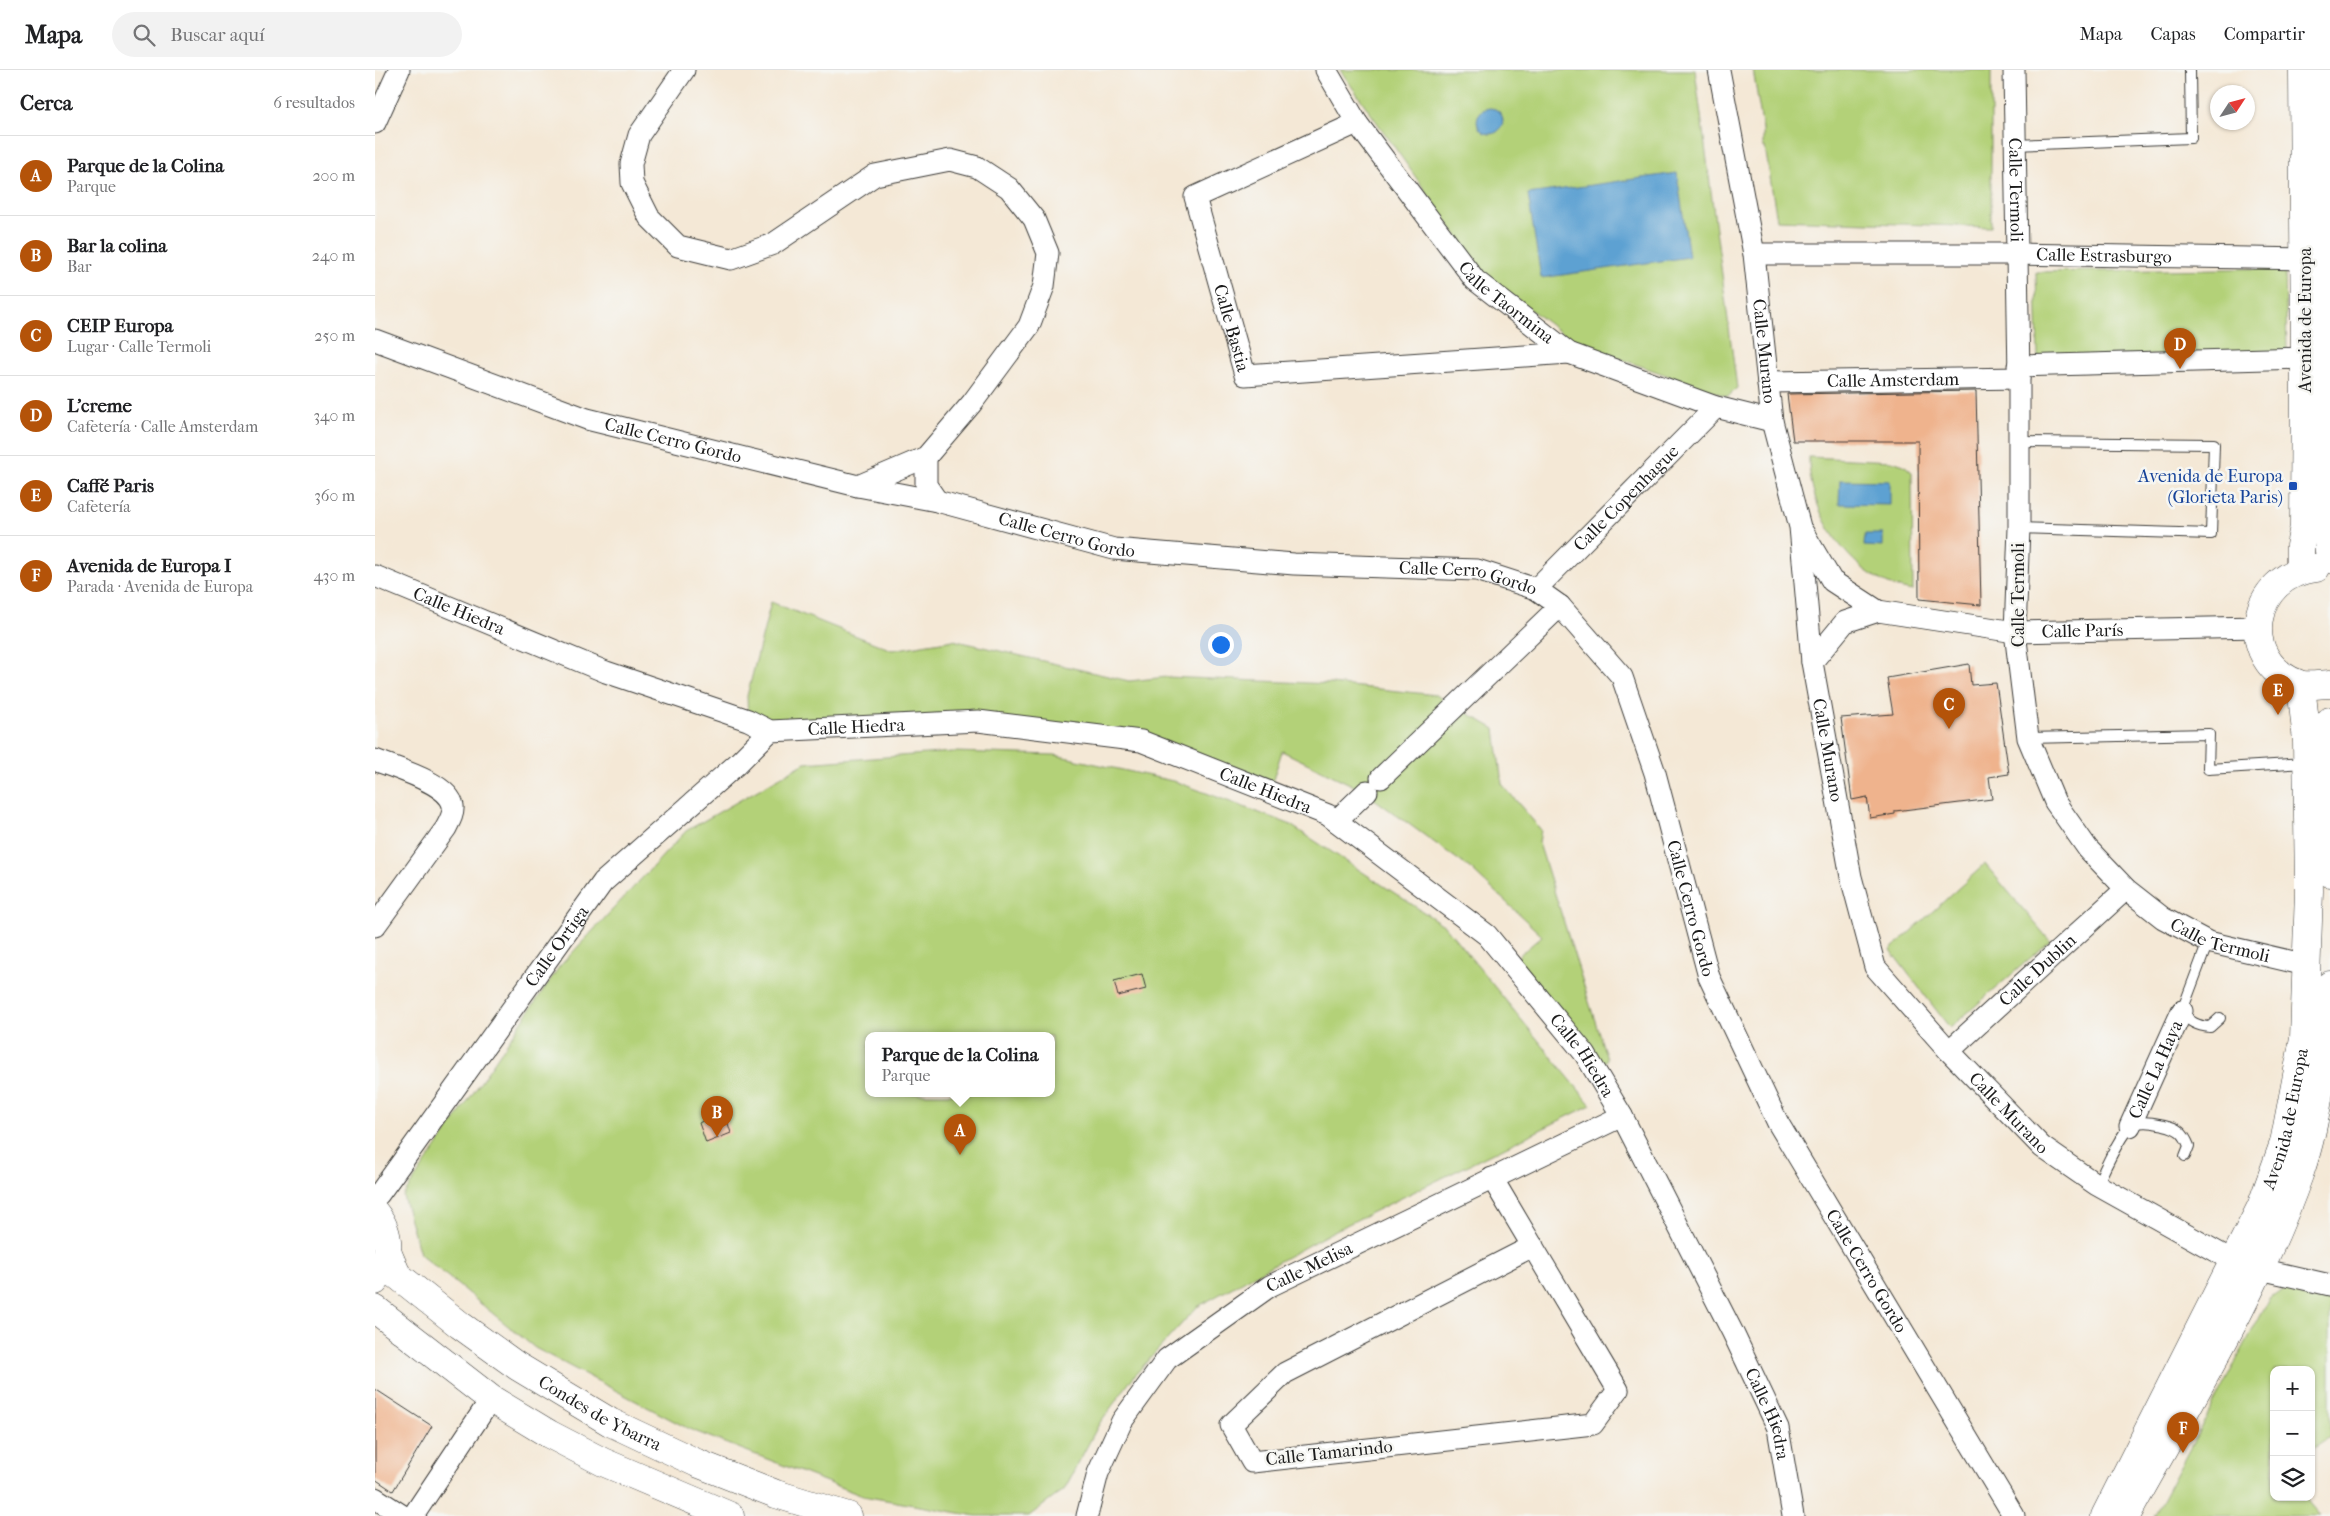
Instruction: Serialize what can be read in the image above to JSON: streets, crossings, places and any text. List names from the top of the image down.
{
  "streets": {
    "main road": ["Avenida de Europa", "Condes de Ybarra"],
    "street": [
      "Calle Termoli",
      "Calle Estrasburgo",
      "Calle Taormina",
      "Calle Bastia",
      "Calle Murano",
      "Calle Amsterdam",
      "Calle Cerro Gordo",
      "Calle Copenhague",
      "Calle Hiedra",
      "Calle París",
      "Calle Ortiga",
      "Calle Dublin",
      "Calle La Haya",
      "Calle Melisa",
      "Calle Tamarindo"
    ]
  },
  "crossings": [
    ["Calle Termoli", "Calle Estrasburgo"],
    ["Calle Termoli", "Avenida de Europa"],
    ["Calle Termoli", "Calle Amsterdam"],
    ["Calle Termoli", "Calle París"],
    ["Calle Termoli", "Calle Dublin"],
    ["Calle Termoli", "Calle La Haya"],
    ["Calle Estrasburgo", "Avenida de Europa"],
    ["Calle Estrasburgo", "Calle Murano"],
    ["Calle Taormina", "Calle Bastia"],
    ["Calle Taormina", "Calle Murano"],
    ["Calle Taormina", "Calle Copenhague"],
    ["Avenida de Europa", "Calle Murano"],
    ["Avenida de Europa", "Calle Amsterdam"],
    ["Calle Murano", "Calle Amsterdam"],
    ["Calle Murano", "Calle París"],
    ["Calle Murano", "Calle Dublin"],
    ["Calle Murano", "Calle La Haya"],
    ["Calle Cerro Gordo", "Calle Copenhague"],
    ["Calle Hiedra", "Calle Ortiga"],
    ["Calle Hiedra", "Calle Melisa"],
    ["Calle Ortiga", "Condes de Ybarra"],
    ["Calle Melisa", "Calle Tamarindo"]
  ],
  "places": {
    "transit": ["Avenida de Europa (Glorieta Paris)"]
  },
  "north": "top right",
  "page": {
    "header": "Mapa",
    "search": "Buscar aquí",
    "nav": ["Mapa", "Capas", "Compartir"],
    "heading": ["Cerca", "6 resultados"],
    "list": [
      {
        "mark": "A",
        "name": "Parque de la Colina",
        "note": "Parque",
        "value": "200 m"
      },
      {
        "mark": "B",
        "name": "Bar la colina",
        "note": "Bar",
        "value": "240 m"
      },
      {
        "mark": "C",
        "name": "CEIP Europa",
        "note": "Lugar · Calle Termoli",
        "value": "250 m"
      },
      {
        "mark": "D",
        "name": "L'creme",
        "note": "Cafetería · Calle Amsterdam",
        "value": "340 m"
      },
      {
        "mark": "E",
        "name": "Caffé Paris",
        "note": "Cafetería",
        "value": "360 m"
      },
      {
        "mark": "F",
        "name": "Avenida de Europa I",
        "note": "Parada · Avenida de Europa",
        "value": "430 m"
      }
    ],
    "pins": [
      "D",
      "E",
      "C",
      "B",
      "A",
      "F"
    ],
    "popup": ["Parque de la Colina", "Parque"],
    "map_buttons": ["+", "−"]
  }
}
